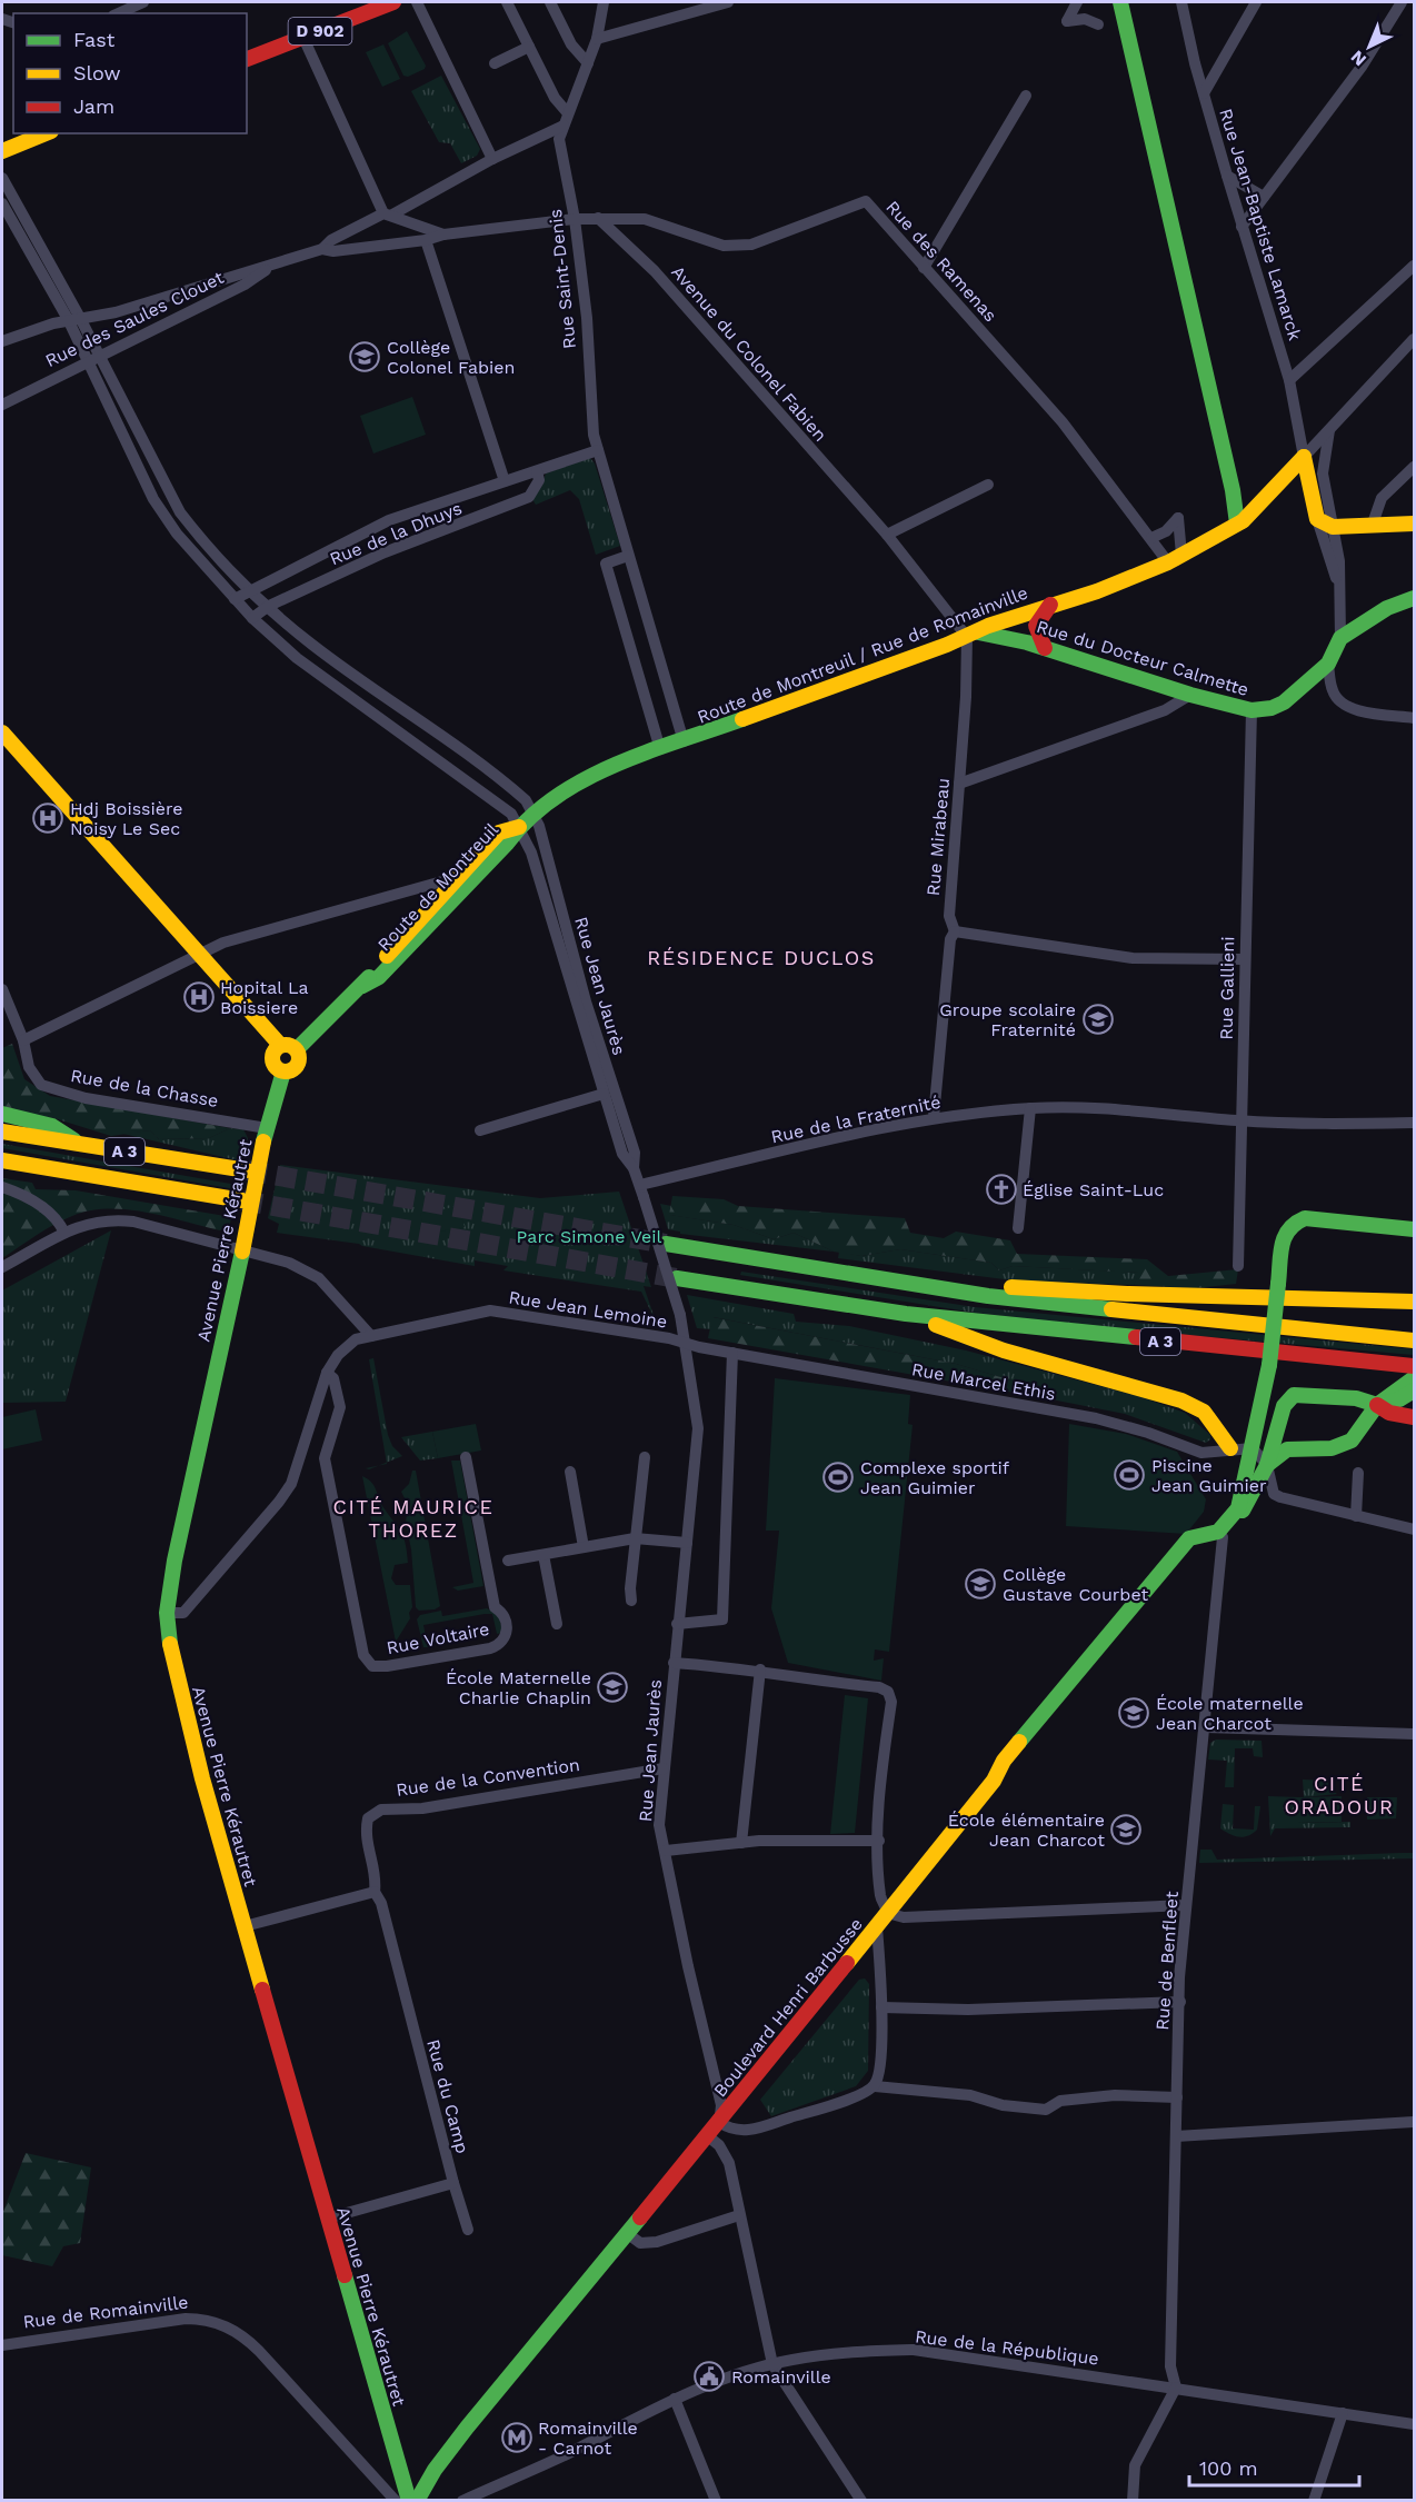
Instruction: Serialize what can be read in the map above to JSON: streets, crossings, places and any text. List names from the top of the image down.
{
  "streets": {
    "main road": [
      "D 902",
      "Route de Montreuil / Rue de Romainville",
      "Rue du Docteur Calmette",
      "Route de Montreuil",
      "A 3",
      "Avenue Pierre Kérautret",
      "Boulevard Henri Barbusse"
    ],
    "street": [
      "Rue Jean-Baptiste Lamarck",
      "Rue des Ramenas",
      "Rue Saint-Denis",
      "Rue des Saules Clouet",
      "Avenue du Colonel Fabien",
      "Rue de la Dhuys",
      "Rue Mirabeau",
      "Rue Jean Jaurès",
      "Rue Gallieni",
      "Rue de la Chasse",
      "Rue de la Fraternité",
      "Rue Jean Lemoine",
      "Rue Marcel Ethis",
      "Rue Voltaire",
      "Rue de la Convention",
      "Rue de Benfleet",
      "Rue du Camp",
      "Rue de Romainville",
      "Rue de la République"
    ]
  },
  "crossings": [
    ["Rue Jean-Baptiste Lamarck", "Route de Montreuil / Rue de Romainville"],
    ["Rue des Ramenas", "Avenue du Colonel Fabien"],
    ["Rue des Ramenas", "Route de Montreuil / Rue de Romainville"],
    ["Rue Saint-Denis", "Rue de la Dhuys"],
    ["Rue Saint-Denis", "Route de Montreuil / Rue de Romainville"],
    ["Avenue du Colonel Fabien", "Route de Montreuil / Rue de Romainville"],
    ["Avenue du Colonel Fabien", "Rue du Docteur Calmette"],
    ["Avenue du Colonel Fabien", "Rue Mirabeau"],
    ["Route de Montreuil / Rue de Romainville", "Rue du Docteur Calmette"],
    ["Route de Montreuil / Rue de Romainville", "Rue Mirabeau"],
    ["Route de Montreuil / Rue de Romainville", "Route de Montreuil"],
    ["Route de Montreuil / Rue de Romainville", "Rue Jean Jaurès"],
    ["Rue du Docteur Calmette", "Rue Mirabeau"],
    ["Rue du Docteur Calmette", "Rue Gallieni"],
    ["Rue Mirabeau", "Rue de la Fraternité"],
    ["Route de Montreuil", "Rue Jean Jaurès"],
    ["Route de Montreuil", "Avenue Pierre Kérautret"],
    ["Rue Jean Jaurès", "Rue de la Fraternité"],
    ["Rue Jean Jaurès", "Rue Jean Lemoine"],
    ["Rue Jean Jaurès", "Rue Marcel Ethis"],
    ["Rue Jean Jaurès", "Rue de la Convention"],
    ["Rue Jean Jaurès", "Boulevard Henri Barbusse"],
    ["Rue Gallieni", "Rue de la Fraternité"],
    ["Rue de la Chasse", "Avenue Pierre Kérautret"],
    ["Avenue Pierre Kérautret", "Rue Jean Lemoine"],
    ["Avenue Pierre Kérautret", "Rue du Camp"],
    ["Rue Jean Lemoine", "Rue Marcel Ethis"],
    ["Rue Jean Lemoine", "Rue Voltaire"],
    ["Rue de la Convention", "Rue du Camp"],
    ["Rue de Benfleet", "Rue de la République"]
  ],
  "districts": ["RÉSIDENCE DUCLOS", "CITÉ MAURICE THOREZ", "CITÉ ORADOUR"],
  "parks": ["Parc Simone Veil"],
  "places": {
    "school or university": [
      "Collège Colonel Fabien",
      "Groupe scolaire Fraternité",
      "Collège Gustave Courbet",
      "École Maternelle Charlie Chaplin",
      "École maternelle Jean Charcot",
      "École élémentaire Jean Charcot"
    ],
    "hospital": ["Hdj Boissière Noisy Le Sec", "Hopital La Boissiere"],
    "church": ["Église Saint-Luc"],
    "sports": ["Piscine Jean Guimier", "Complexe sportif Jean Guimier"],
    "public building": ["Romainville"],
    "metro station": ["Romainville - Carnot"]
  },
  "legend": ["Fast", "Slow", "Jam"],
  "scale_bar": "100 m",
  "north": "bottom left"
}
